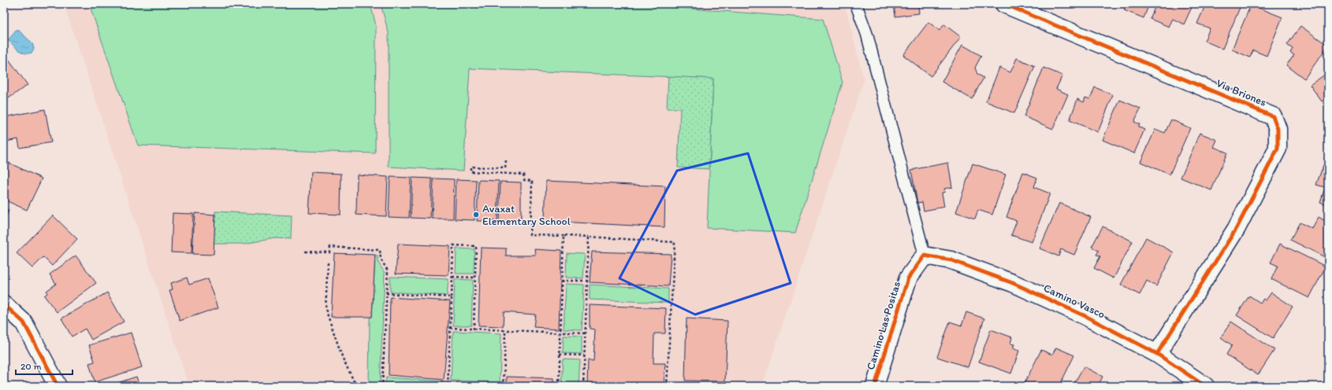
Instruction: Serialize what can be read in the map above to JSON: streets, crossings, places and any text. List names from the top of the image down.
{
  "streets": {
    "street": ["Via Briones", "Camino Vasco", "Camino Las Positas"]
  },
  "crossings": [
    ["Via Briones", "Camino Vasco"],
    ["Camino Vasco", "Camino Las Positas"]
  ],
  "places": ["Avaxat Elementary School"],
  "scale_bar": "20 m"
}
